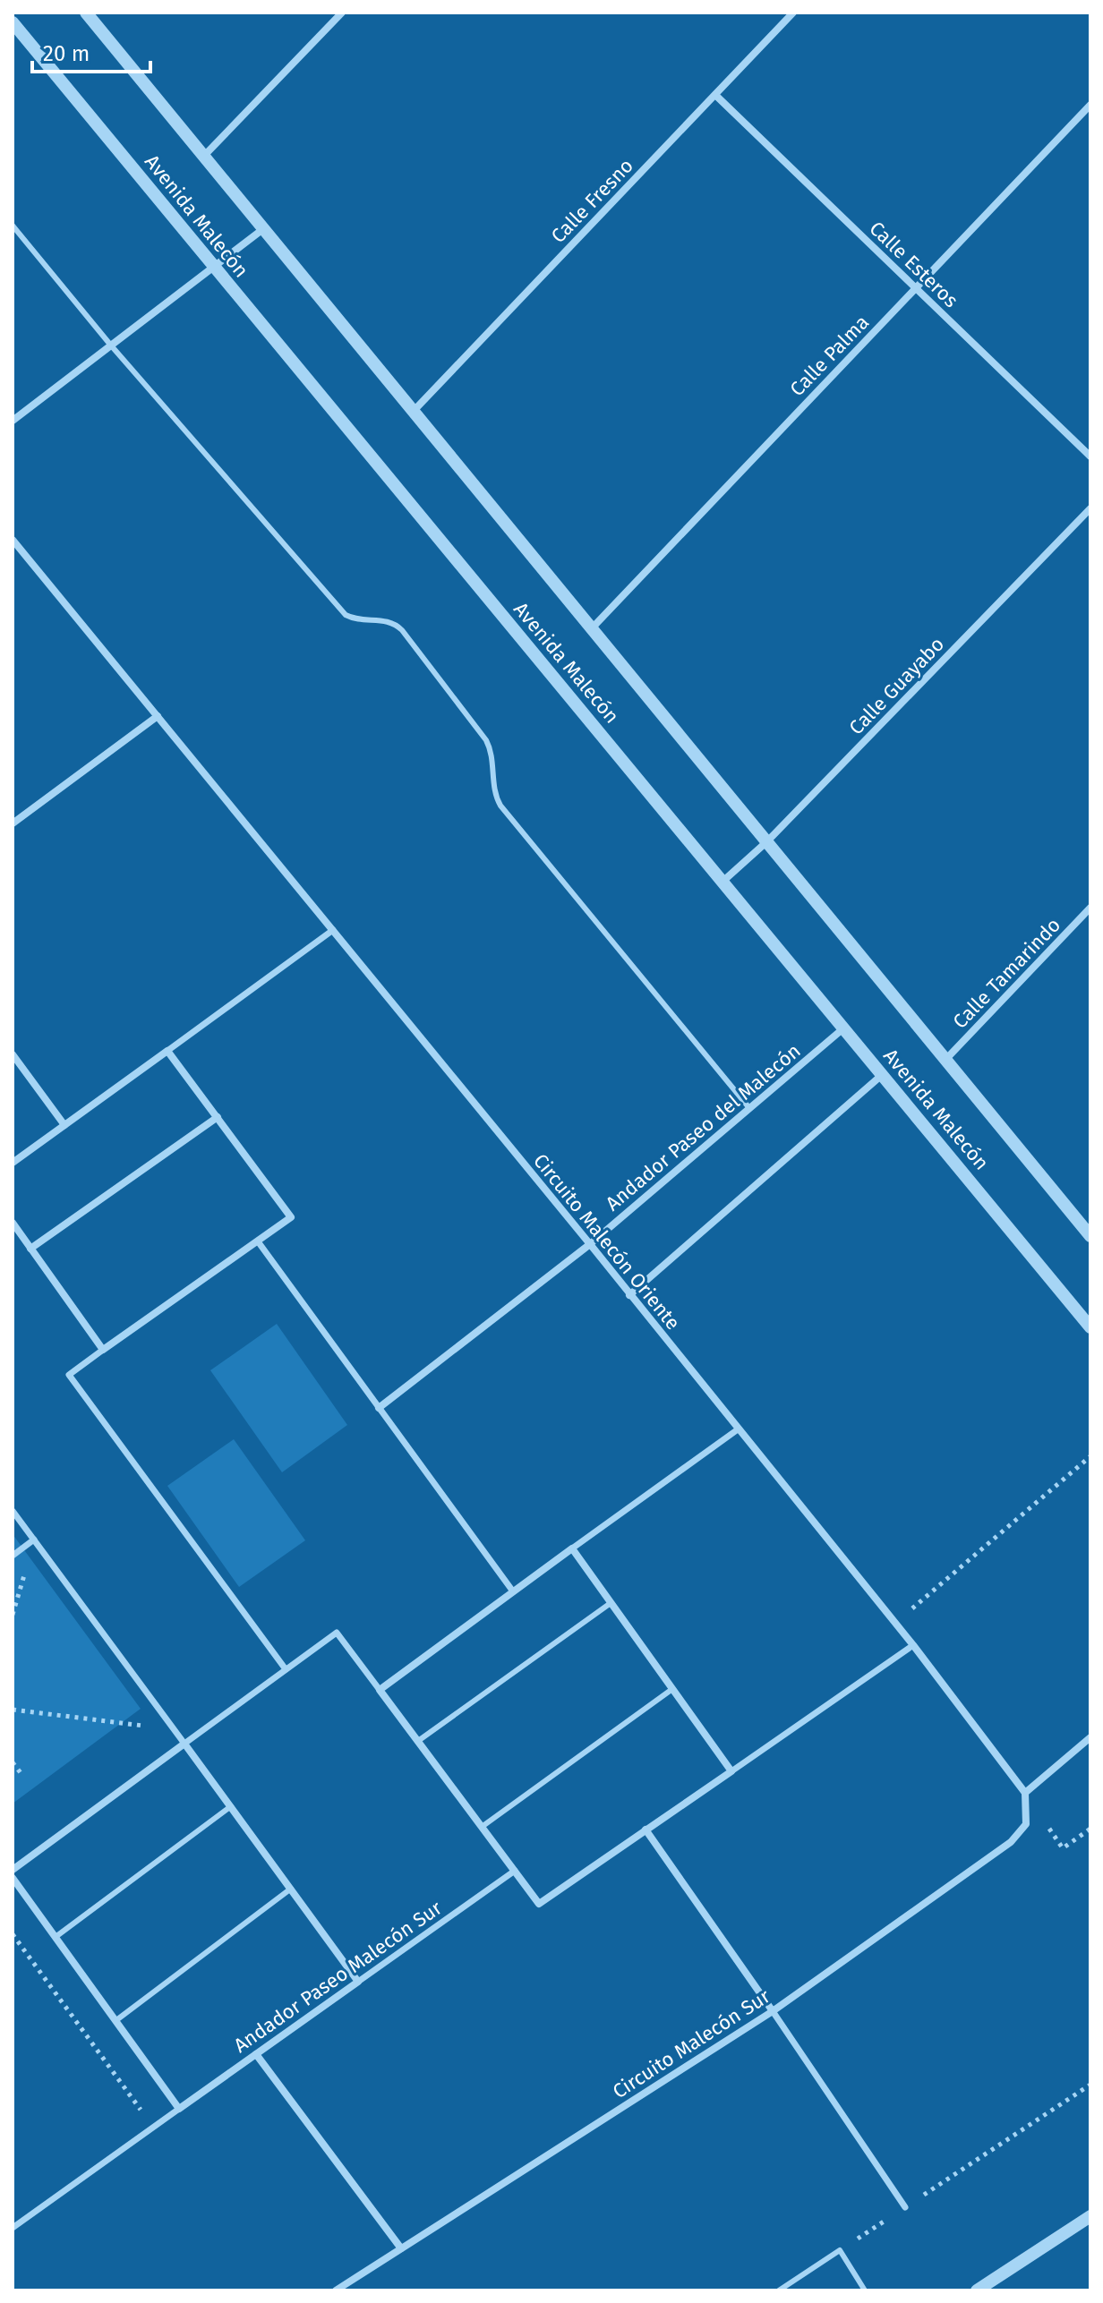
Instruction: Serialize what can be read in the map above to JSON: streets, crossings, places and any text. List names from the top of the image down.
{
  "streets": {
    "street": [
      "Calle Fresno",
      "Avenida Malecón",
      "Calle Esteros",
      "Calle Palma",
      "Calle Guayabo",
      "Calle Tamarindo",
      "Andador Paseo del Malecón",
      "Circuito Malecón Oriente",
      "Andador Paseo Malecón Sur",
      "Circuito Malecón Sur"
    ]
  },
  "crossings": [
    ["Calle Fresno", "Avenida Malecón"],
    ["Calle Fresno", "Calle Esteros"],
    ["Avenida Malecón", "Calle Palma"],
    ["Avenida Malecón", "Calle Guayabo"],
    ["Avenida Malecón", "Calle Tamarindo"],
    ["Avenida Malecón", "Andador Paseo del Malecón"],
    ["Calle Esteros", "Calle Palma"],
    ["Andador Paseo del Malecón", "Circuito Malecón Oriente"],
    ["Circuito Malecón Oriente", "Circuito Malecón Sur"]
  ],
  "scale_bar": "20 m"
}
